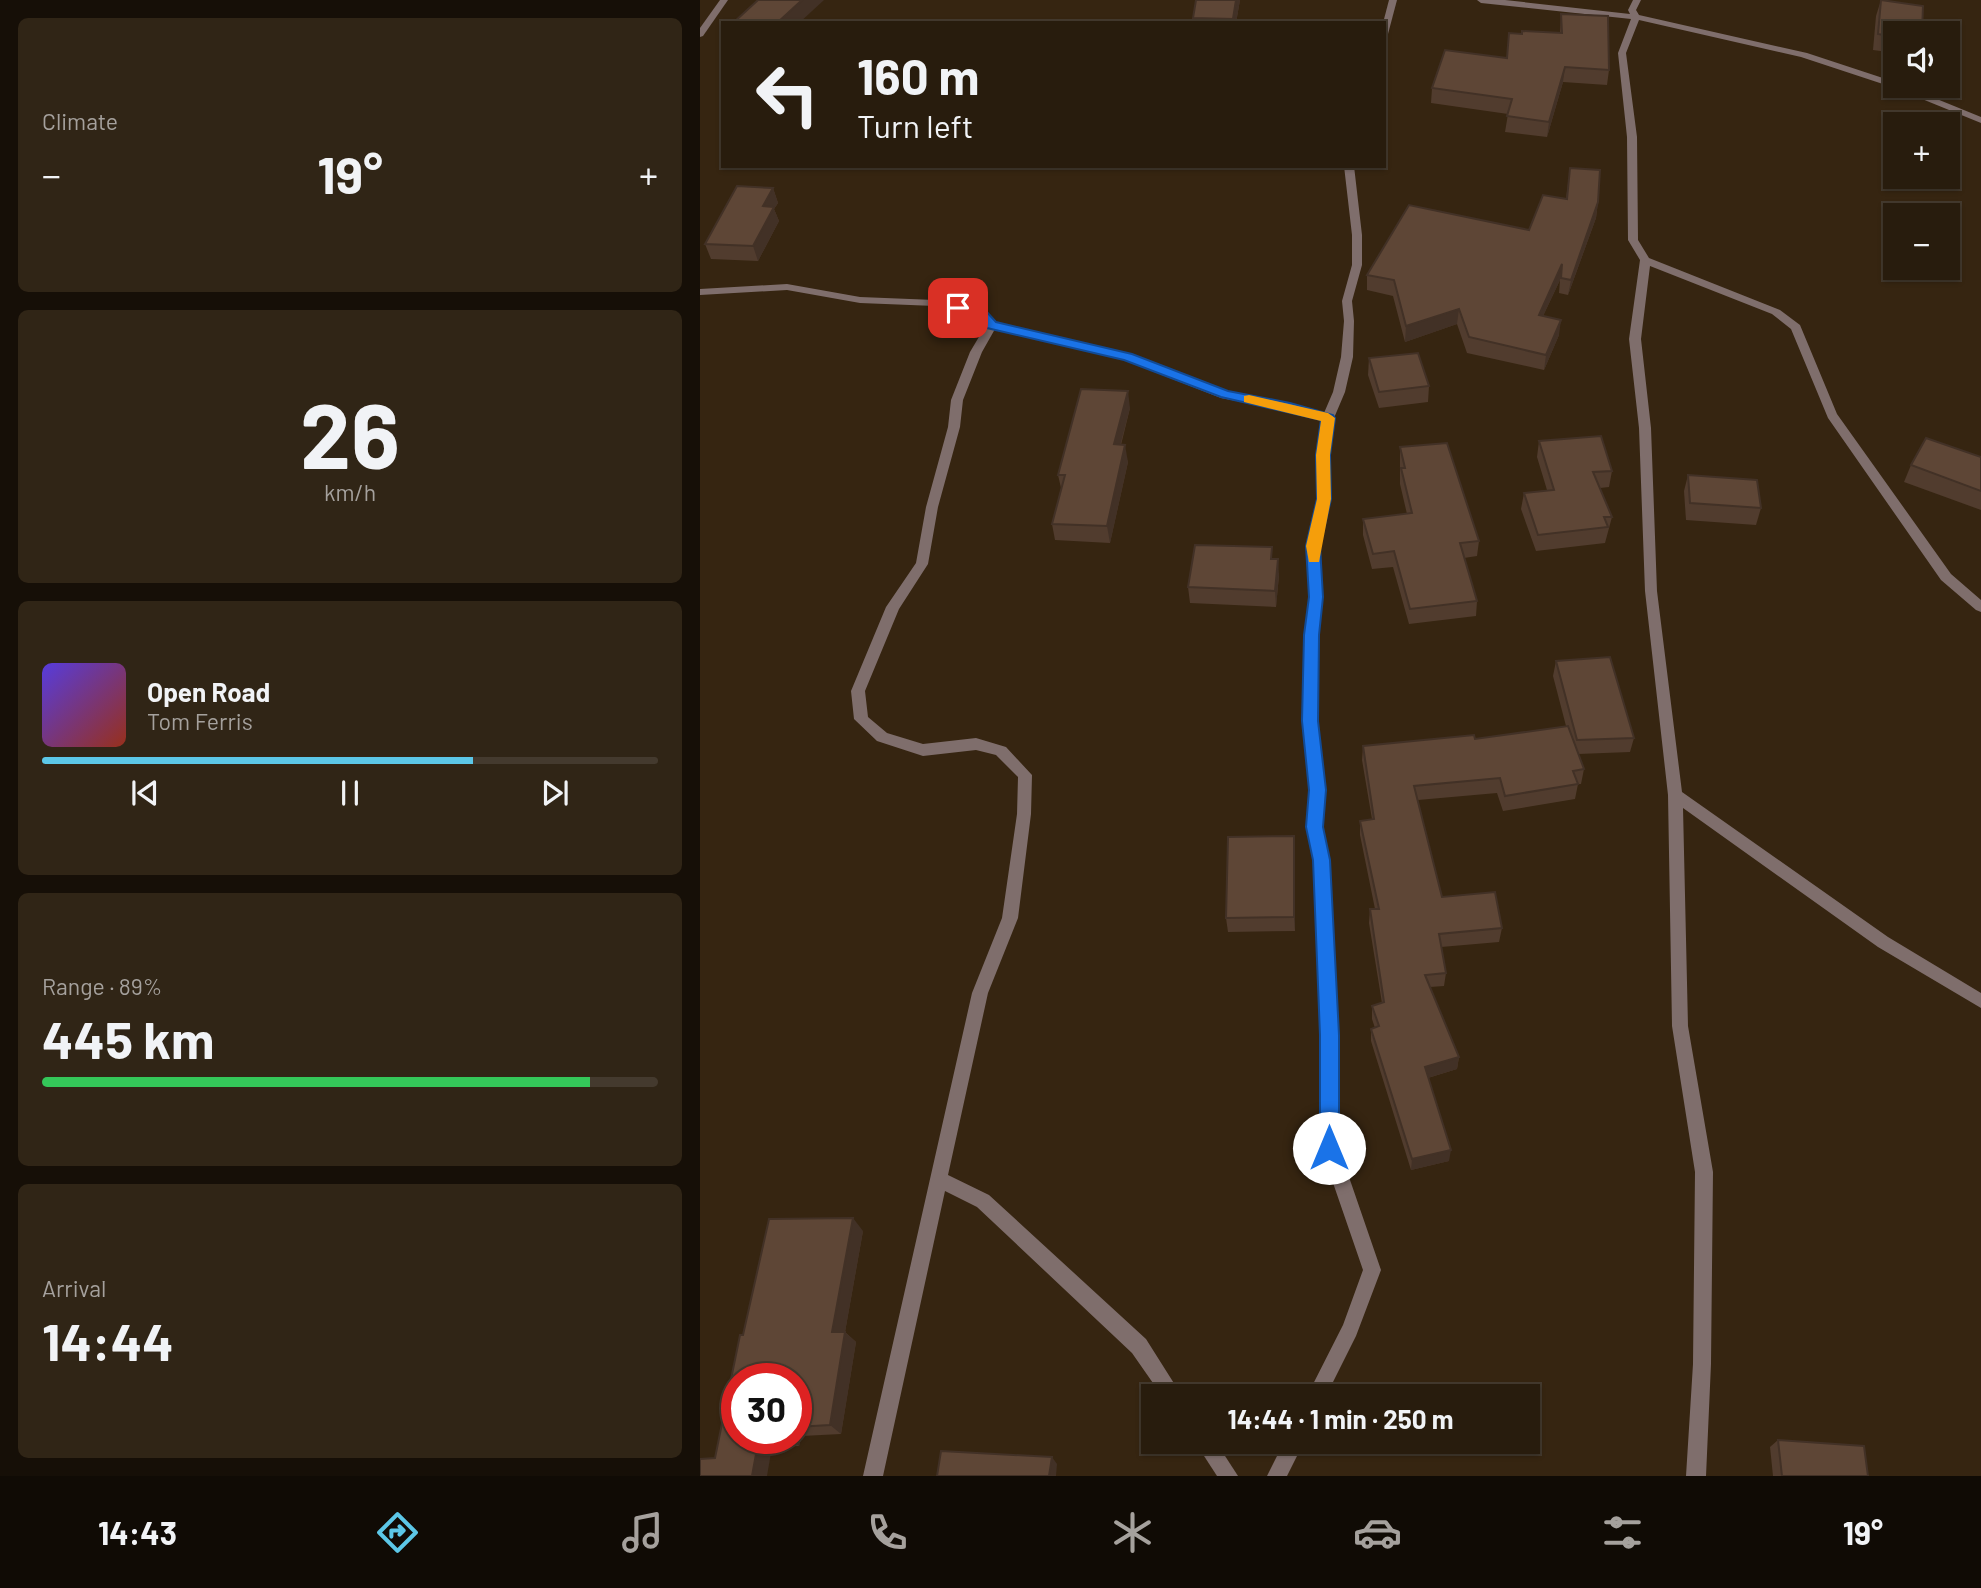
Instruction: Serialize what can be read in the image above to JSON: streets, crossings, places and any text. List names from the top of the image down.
{
  "page": {
    "tile": [
      "Climate",
      ["26", "km/h"],
      ["Range · 89%", "445 km"],
      ["Arrival", "14:44"]
    ],
    "map_buttons": ["+", "−"],
    "turn": ["160 m", "Turn left"],
    "heat": ["−", "19°", "+"],
    "song": ["Open Road", "Tom Ferris"],
    "limit": "30",
    "trip": "14:44 · 1 min · 250 m",
    "tabs": ["14:43", "19°"]
  }
}
